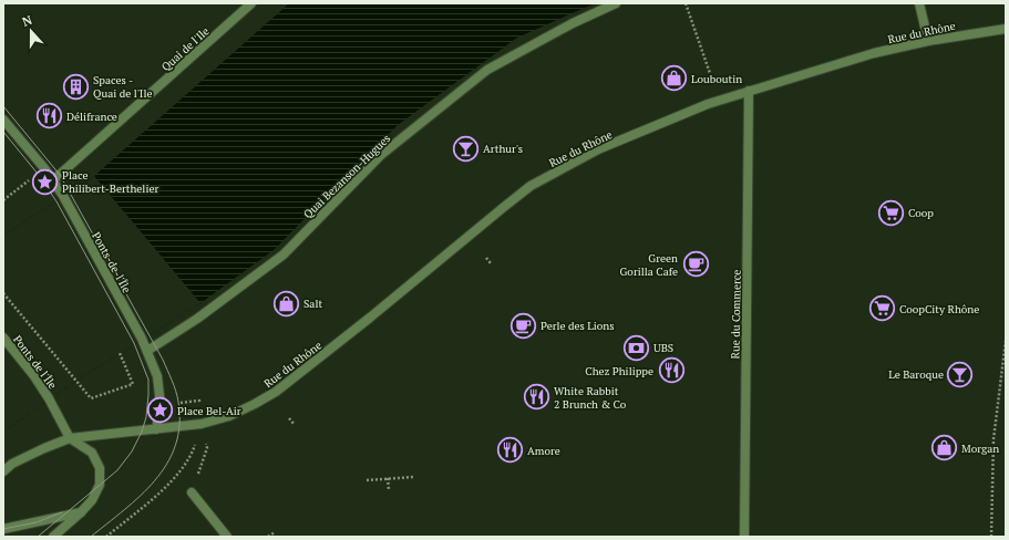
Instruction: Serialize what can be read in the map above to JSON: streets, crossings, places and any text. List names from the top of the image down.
{
  "streets": {
    "street": [
      "Rue du Rhône",
      "Quai de l'Ile",
      "Quai Bezanson-Hugues",
      "Ponts-de-l'Île",
      "Rue du Commerce",
      "Ponts de l'Île"
    ]
  },
  "crossings": [
    ["Rue du Rhône", "Ponts-de-l'Île"],
    ["Rue du Rhône", "Rue du Commerce"],
    ["Rue du Rhône", "Ponts de l'Île"],
    ["Quai de l'Ile", "Ponts-de-l'Île"],
    ["Quai Bezanson-Hugues", "Ponts-de-l'Île"]
  ],
  "places": {
    "shop": ["Louboutin", "Salt", "Morgan"],
    "building": ["Spaces - Quai de l'Ile"],
    "restaurant": [
      "Délifrance",
      "Chez Philippe",
      "White Rabbit 2 Brunch & Co",
      "Amore"
    ],
    "bar": ["Arthur's", "Le Baroque"],
    "place": ["Place Philibert-Berthelier", "Place Bel-Air"],
    "supermarket": ["Coop", "CoopCity Rhône"],
    "cafe": ["Green Gorilla Cafe", "Perle des Lions"],
    "bank": ["UBS"]
  },
  "north": "top"
}
